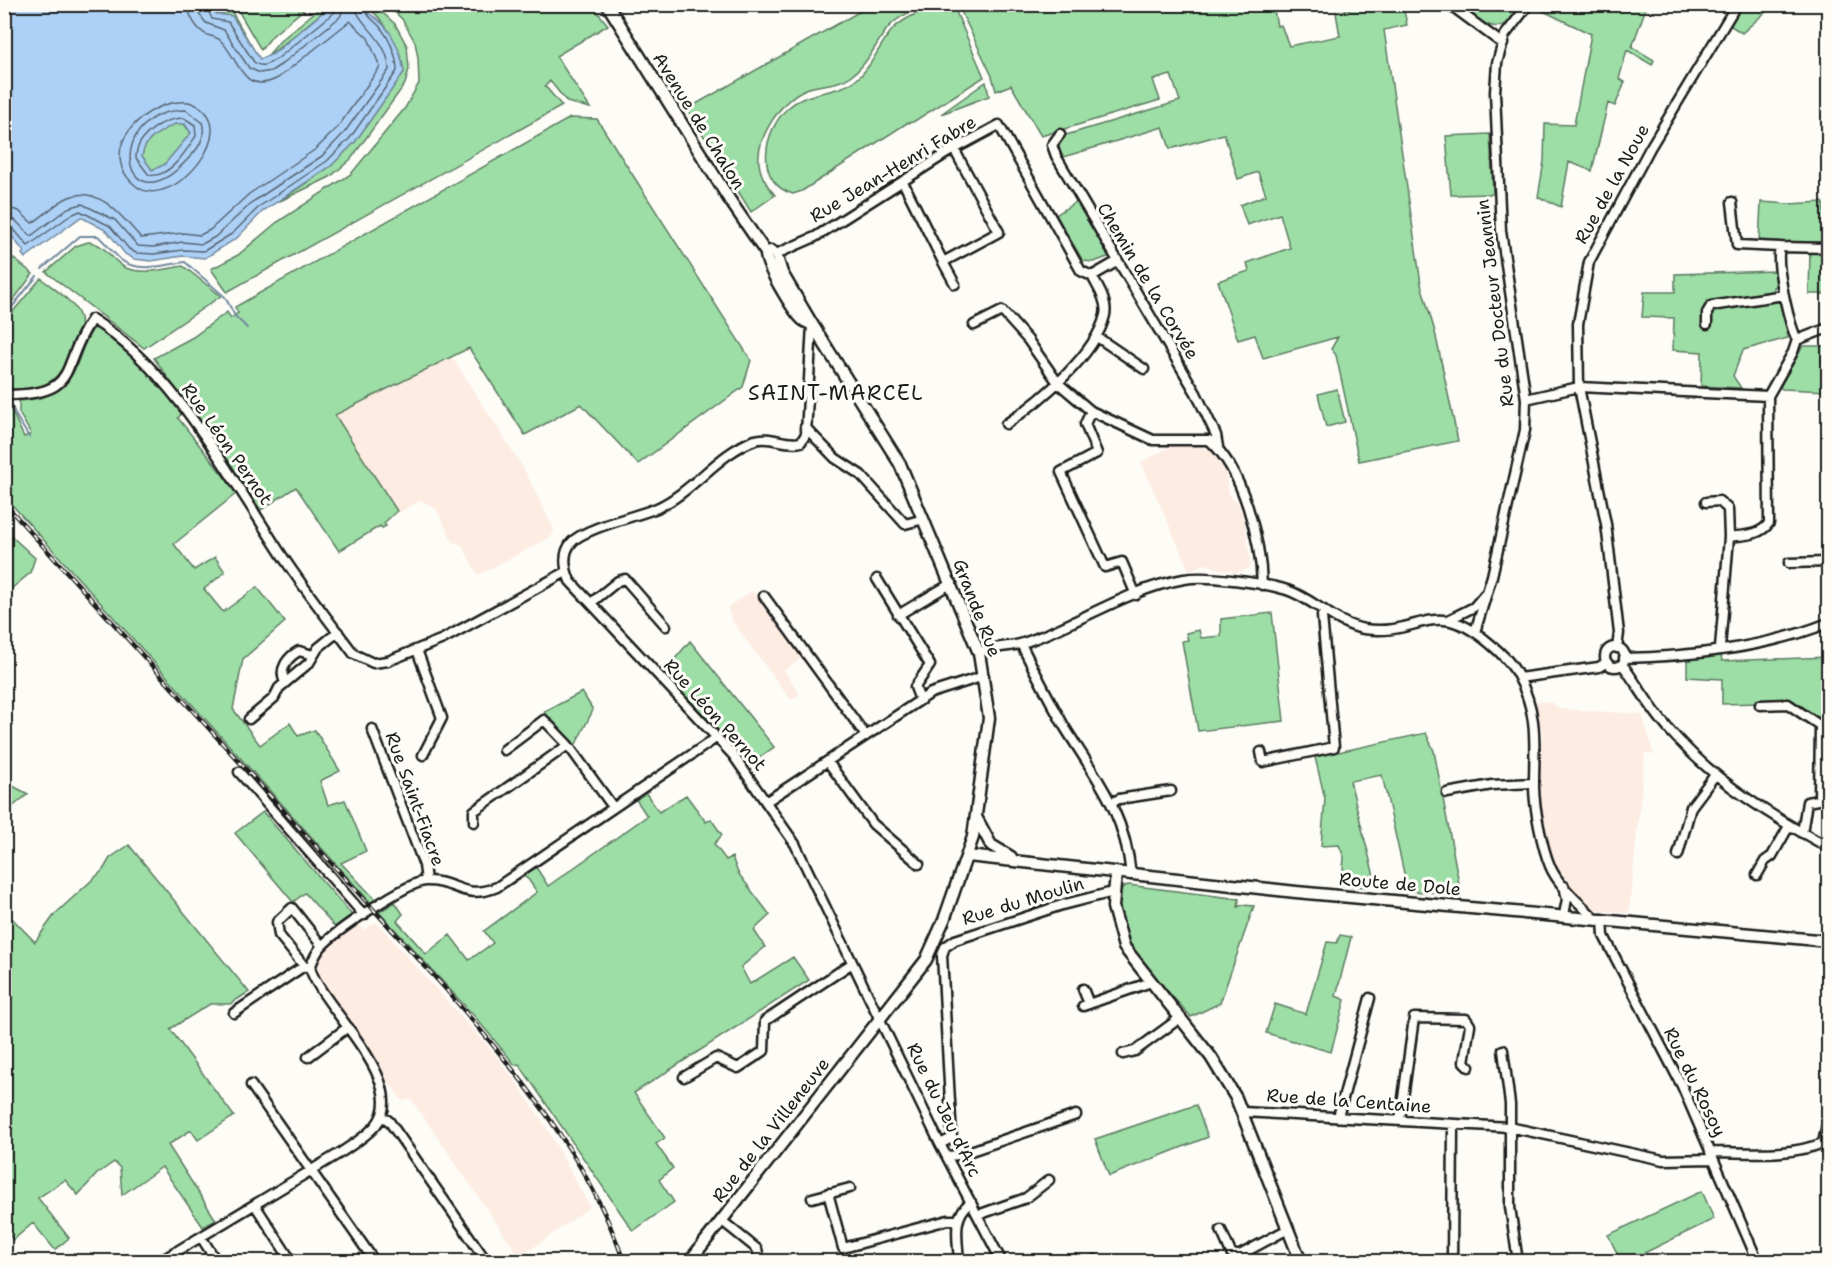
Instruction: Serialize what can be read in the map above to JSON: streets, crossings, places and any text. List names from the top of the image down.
{
  "streets": {
    "main road": [
      "Avenue de Chalon",
      "Grande Rue",
      "Route de Dole",
      "Rue de la Villeneuve"
    ],
    "street": [
      "Rue Jean-Henri Fabre",
      "Rue de la Noue",
      "Chemin de la Corvée",
      "Rue du Docteur Jeannin",
      "Rue Léon Pernot",
      "Rue Saint-Fiacre",
      "Rue du Moulin",
      "Rue du Rosoy",
      "Rue de la Centaine",
      "Rue du Jeu d'Arc"
    ]
  },
  "crossings": [
    ["Avenue de Chalon", "Rue Jean-Henri Fabre"],
    ["Avenue de Chalon", "Grande Rue"],
    ["Rue Jean-Henri Fabre", "Grande Rue"],
    ["Rue Léon Pernot", "Grande Rue"],
    ["Rue Léon Pernot", "Rue Saint-Fiacre"],
    ["Rue Léon Pernot", "Rue du Jeu d'Arc"],
    ["Rue Léon Pernot", "Rue de la Villeneuve"],
    ["Grande Rue", "Route de Dole"],
    ["Grande Rue", "Rue du Jeu d'Arc"],
    ["Grande Rue", "Rue de la Villeneuve"],
    ["Route de Dole", "Rue du Rosoy"],
    ["Rue du Moulin", "Rue du Jeu d'Arc"],
    ["Rue du Rosoy", "Rue de la Centaine"],
    ["Rue du Jeu d'Arc", "Rue de la Villeneuve"]
  ],
  "districts": ["SAINT-MARCEL"]
}
